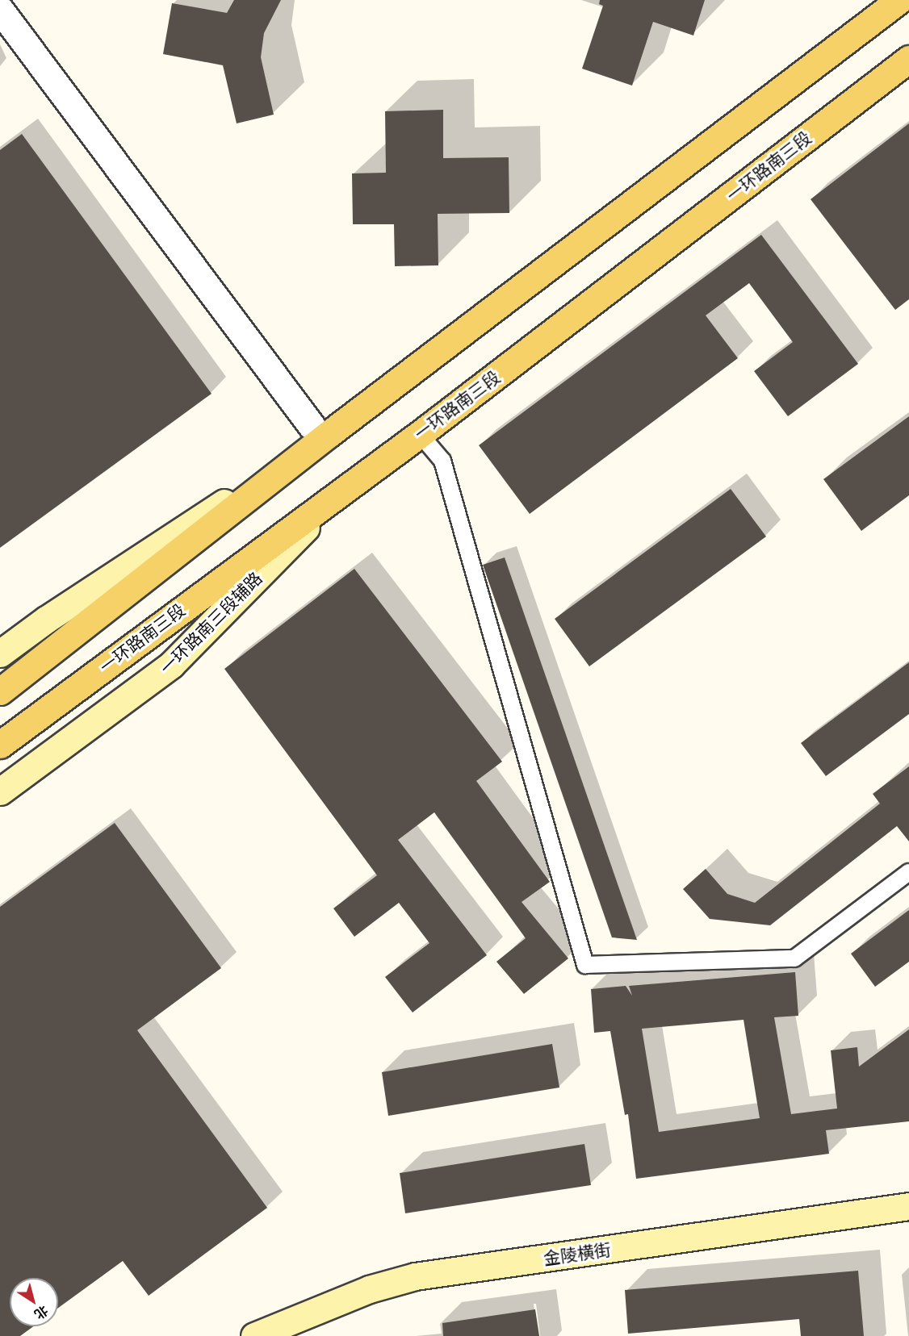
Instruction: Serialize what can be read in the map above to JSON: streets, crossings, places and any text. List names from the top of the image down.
{
  "streets": {
    "main road": ["一环路南三段", "一环路南三段辅路", "金陵横街"]
  },
  "crossings": [
    ["一环路南三段", "一环路南三段辅路"]
  ],
  "north": "bottom right"
}
